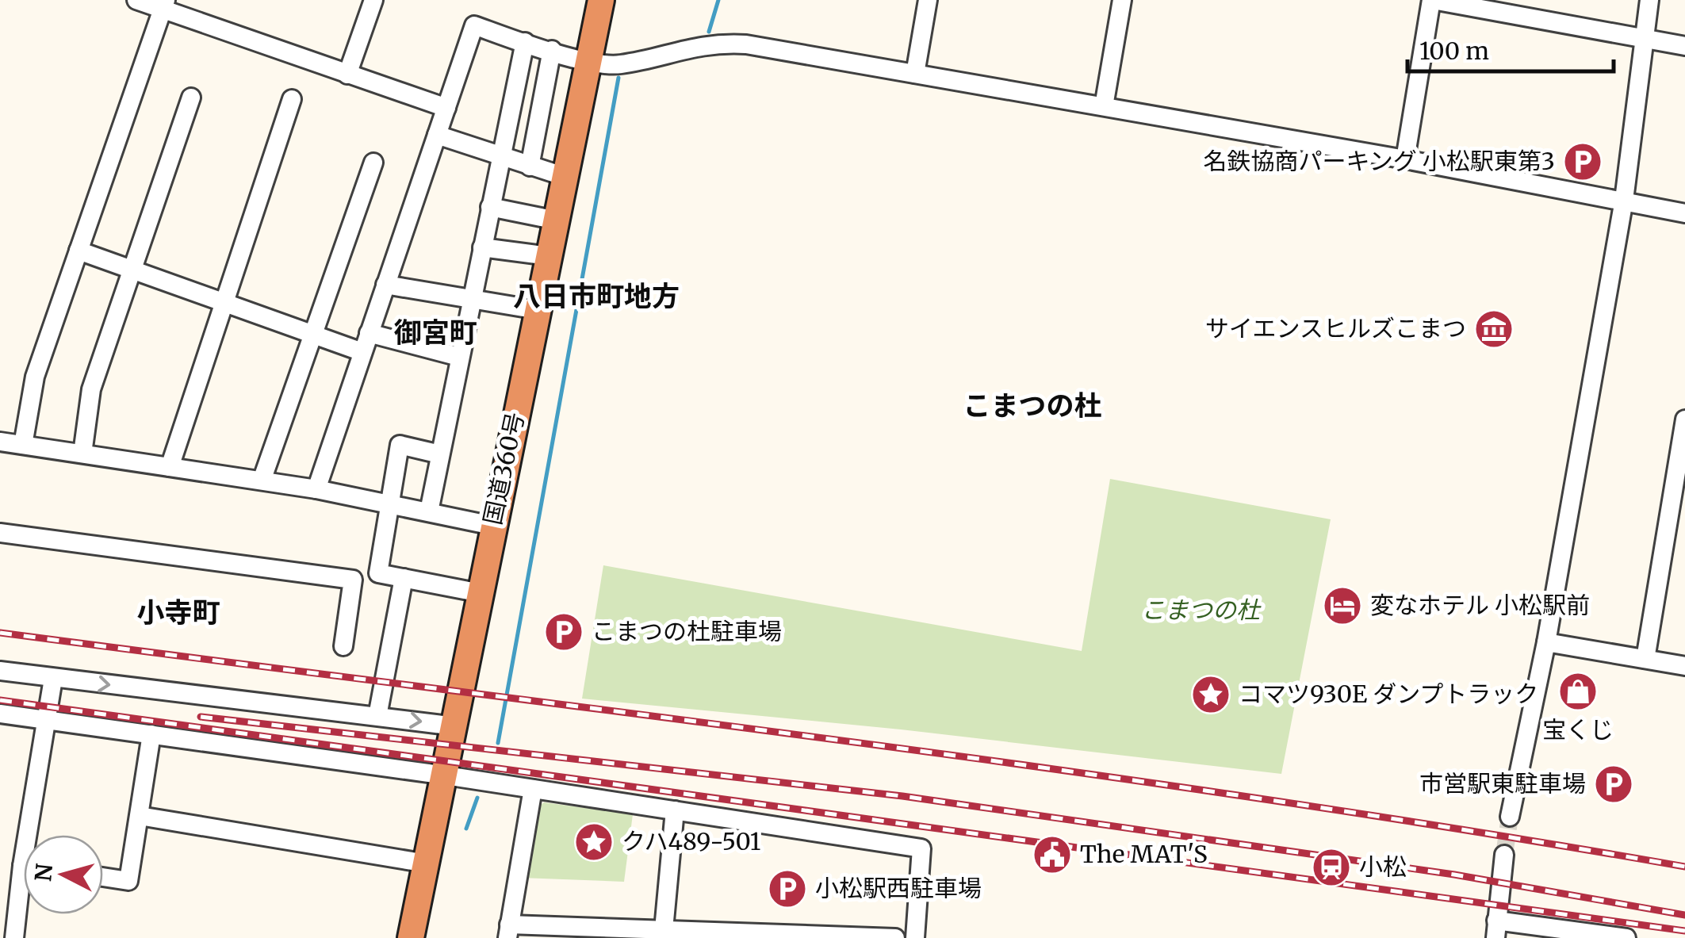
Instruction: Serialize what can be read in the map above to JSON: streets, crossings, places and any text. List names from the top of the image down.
{
  "streets": {
    "highway": ["国道360号"]
  },
  "districts": [
    "八日市町地方",
    "御宮町",
    "こまつの杜",
    "小寺町"
  ],
  "parks": ["こまつの杜"],
  "places": {
    "parking": [
      "名鉄協商パーキング 小松駅東第3",
      "こまつの杜駐車場",
      "市営駅東駐車場",
      "小松駅西駐車場"
    ],
    "museum": ["サイエンスヒルズこまつ"],
    "hotel": ["変なホテル 小松駅前"],
    "shop": ["宝くじ"],
    "place": ["コマツ930E ダンプトラック", "クハ489-501"],
    "public building": ["The MAT'S"],
    "station": ["小松"]
  },
  "scale_bar": "100 m",
  "north": "left"
}
